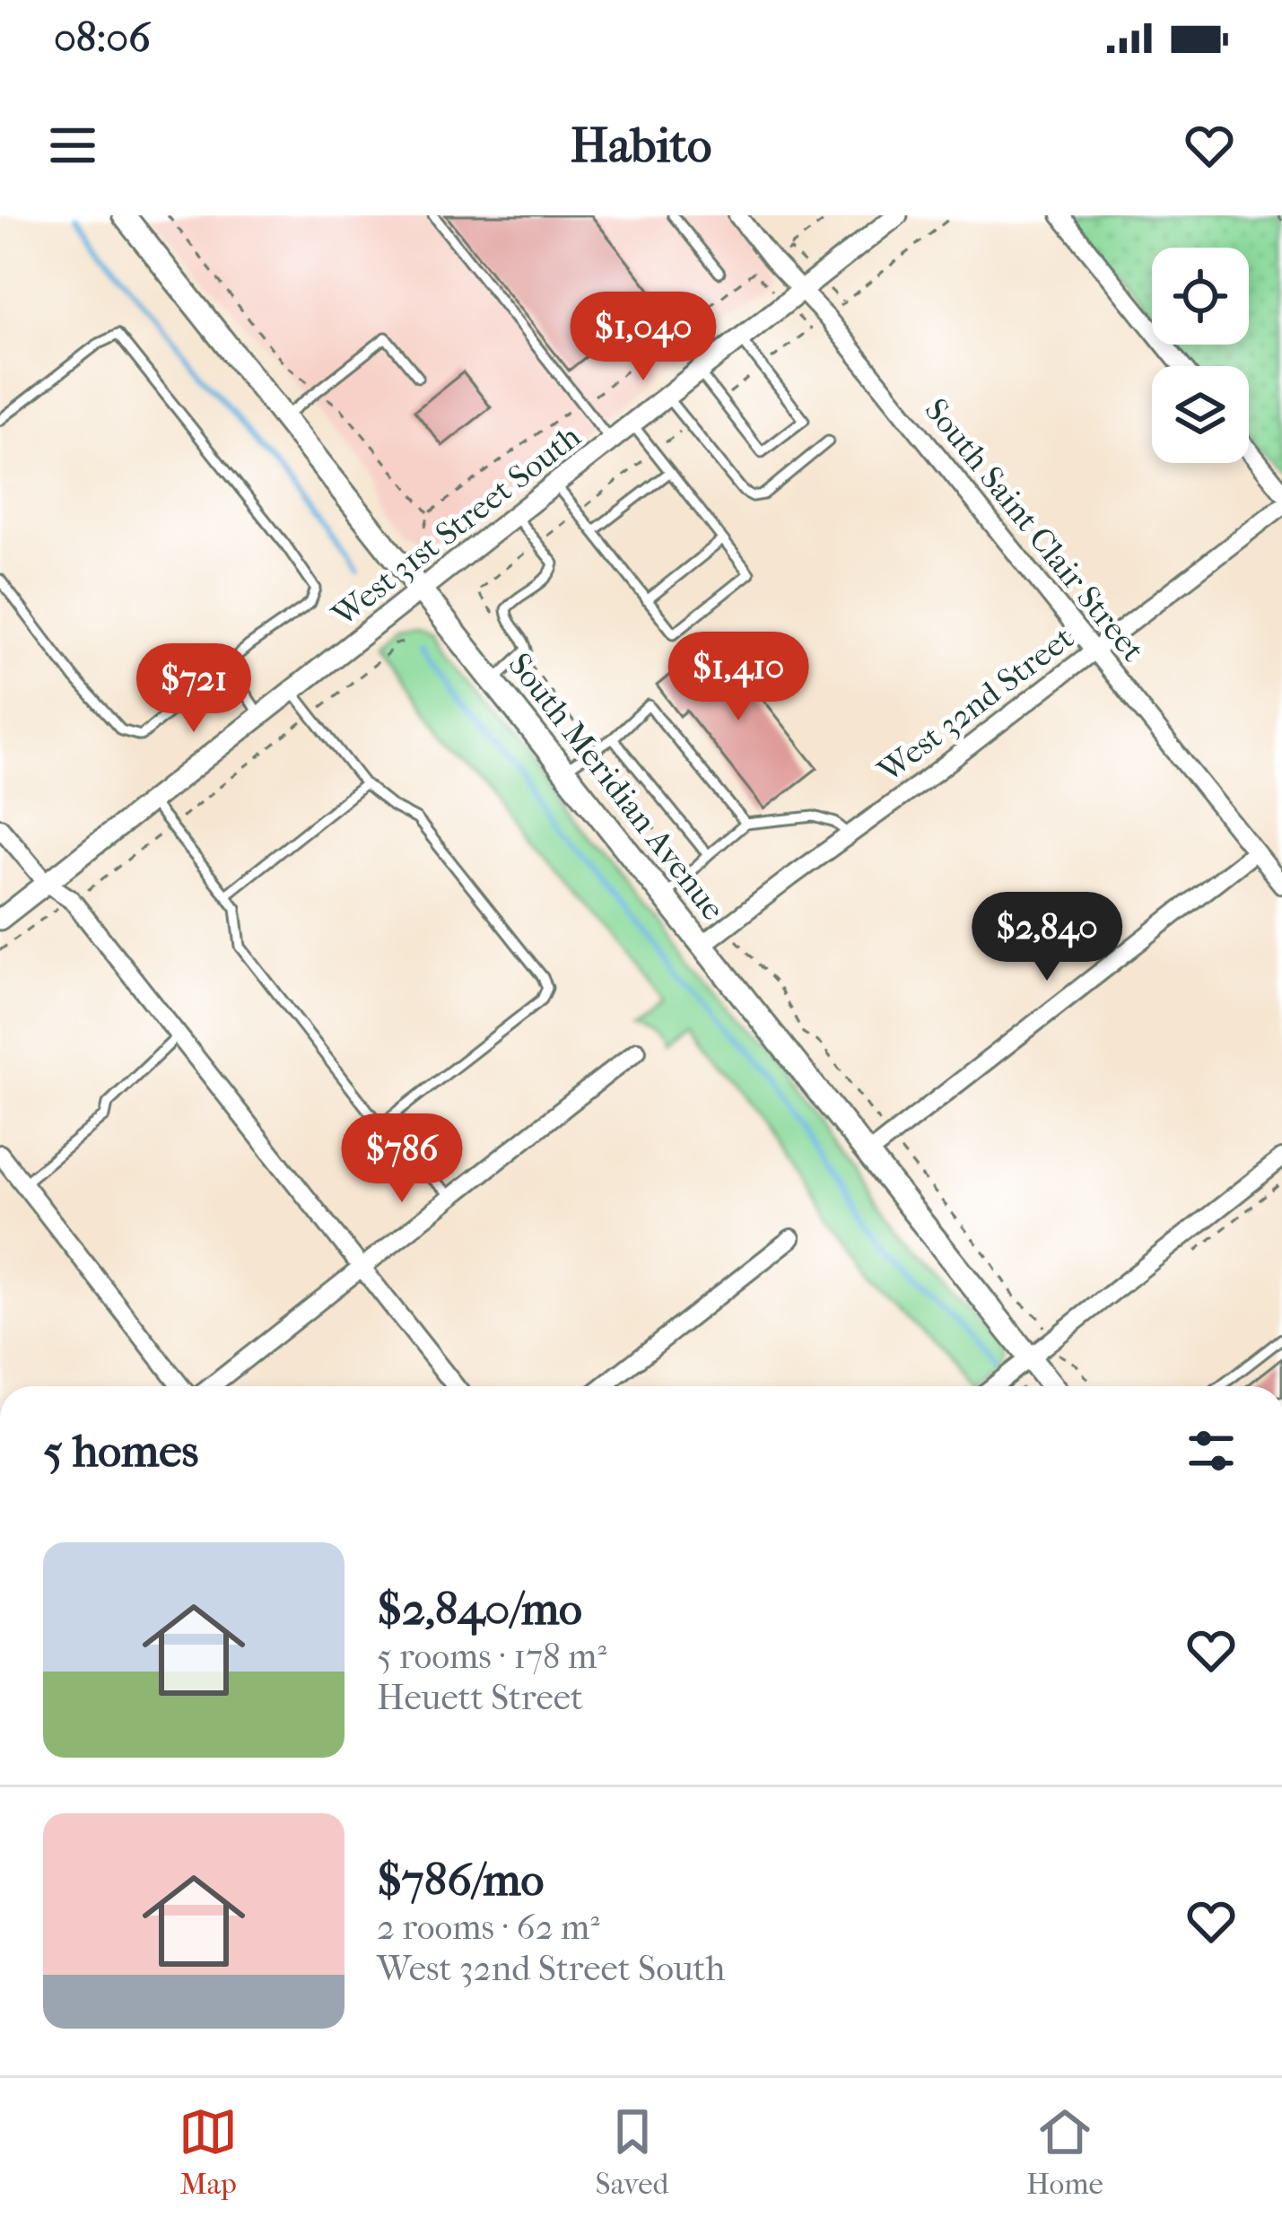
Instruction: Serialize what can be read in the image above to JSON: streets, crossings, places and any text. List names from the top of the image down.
{
  "streets": {
    "main road": ["South Meridian Avenue"],
    "street": ["West 31st Street South", "South Saint Clair Street", "West 32nd Street"]
  },
  "crossings": [
    ["West 31st Street South", "South Saint Clair Street"],
    ["West 31st Street South", "South Meridian Avenue"],
    ["South Saint Clair Street", "West 32nd Street"],
    ["West 32nd Street", "South Meridian Avenue"]
  ],
  "page": {
    "status": "08:06",
    "header": "Habito",
    "price": [
      "$1,040",
      "$1,410",
      "$721",
      "$2,840",
      "$786"
    ],
    "heading": "5 homes",
    "list": [
      {
        "name": "$2,840/mo",
        "note": "5 rooms · 178 m² · Heuett Street"
      },
      {
        "name": "$786/mo",
        "note": "2 rooms · 62 m² · West 32nd Street South"
      }
    ],
    "tabs": ["Map", "Saved", "Home"]
  }
}
